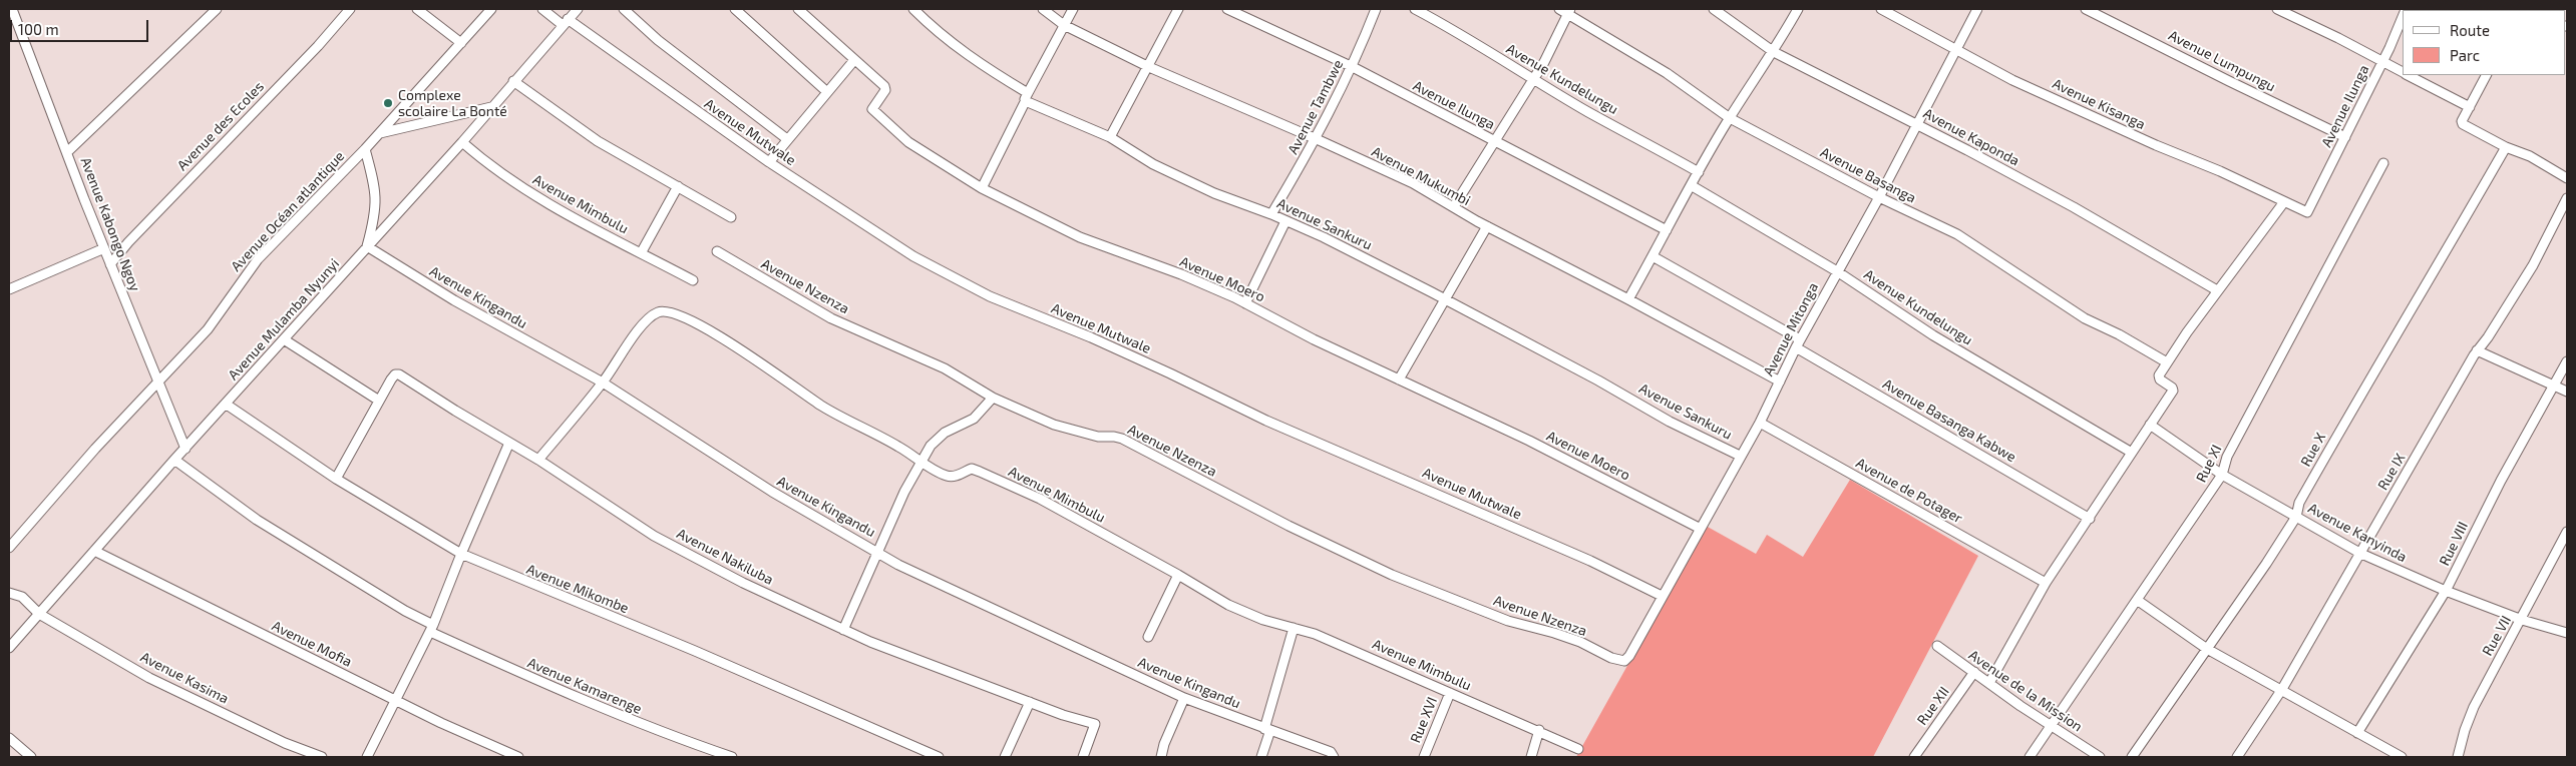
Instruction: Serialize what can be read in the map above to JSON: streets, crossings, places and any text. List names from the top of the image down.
{
  "streets": {
    "street": [
      "Avenue Lumpungu",
      "Avenue Kundelungu",
      "Avenue Kisanga",
      "Avenue Ilunga",
      "Avenue Tambwe",
      "Avenue des Ecoles",
      "Avenue Mutwale",
      "Avenue Kaponda",
      "Avenue Basanga",
      "Avenue Mukumbi",
      "Avenue Mimbulu",
      "Avenue Océan atlantique",
      "Avenue Kabongo Ngoy",
      "Avenue Sankuru",
      "Avenue Moero",
      "Avenue Nzenza",
      "Avenue Kingandu",
      "Avenue Mulamba Nyunyi",
      "Avenue Mitonga",
      "Avenue Basanga Kabwe",
      "Rue X",
      "Rue XI",
      "Rue IX",
      "Avenue de Potager",
      "Avenue Kanyinda",
      "Rue VIII",
      "Avenue Nakiluba",
      "Avenue Mikombe",
      "Rue VII",
      "Avenue Mofia",
      "Avenue Kasima",
      "Avenue Kamarenge",
      "Avenue de la Mission",
      "Rue XII",
      "Rue XVI"
    ]
  },
  "crossings": [
    ["Avenue Lumpungu", "Avenue Ilunga"],
    ["Avenue Kundelungu", "Avenue Mitonga"],
    ["Avenue Kisanga", "Avenue Ilunga"],
    ["Avenue Kisanga", "Avenue Mitonga"],
    ["Avenue Ilunga", "Avenue Tambwe"],
    ["Avenue Tambwe", "Avenue Mukumbi"],
    ["Avenue Tambwe", "Avenue Sankuru"],
    ["Avenue des Ecoles", "Avenue Kabongo Ngoy"],
    ["Avenue Mutwale", "Avenue Mulamba Nyunyi"],
    ["Avenue Mutwale", "Avenue Mitonga"],
    ["Avenue Kaponda", "Avenue Mitonga"],
    ["Avenue Basanga", "Avenue Mitonga"],
    ["Avenue Mukumbi", "Avenue Mitonga"],
    ["Avenue Mimbulu", "Avenue Kingandu"],
    ["Avenue Mimbulu", "Avenue Mulamba Nyunyi"],
    ["Avenue Mimbulu", "Avenue Nakiluba"],
    ["Avenue Mimbulu", "Rue XVI"],
    ["Avenue Océan atlantique", "Avenue Kabongo Ngoy"],
    ["Avenue Kabongo Ngoy", "Avenue Mulamba Nyunyi"],
    ["Avenue Sankuru", "Avenue Mitonga"],
    ["Avenue Moero", "Avenue Mitonga"],
    ["Avenue Nzenza", "Avenue Mitonga"],
    ["Avenue Kingandu", "Avenue Mulamba Nyunyi"],
    ["Avenue Mulamba Nyunyi", "Avenue Mikombe"],
    ["Avenue Mulamba Nyunyi", "Avenue Mofia"],
    ["Avenue Mulamba Nyunyi", "Avenue Kasima"],
    ["Avenue Mulamba Nyunyi", "Avenue Kamarenge"],
    ["Avenue Mitonga", "Avenue Basanga Kabwe"],
    ["Avenue Mitonga", "Avenue de Potager"],
    ["Rue X", "Avenue Kanyinda"],
    ["Rue XI", "Avenue Kanyinda"],
    ["Rue XI", "Avenue de la Mission"],
    ["Rue IX", "Avenue Kanyinda"],
    ["Avenue Kanyinda", "Rue VIII"],
    ["Avenue Kanyinda", "Rue VII"],
    ["Avenue de la Mission", "Rue XII"]
  ],
  "places": ["Complexe scolaire La Bonté"],
  "legend": ["Route", "Parc"],
  "scale_bar": "100 m"
}
